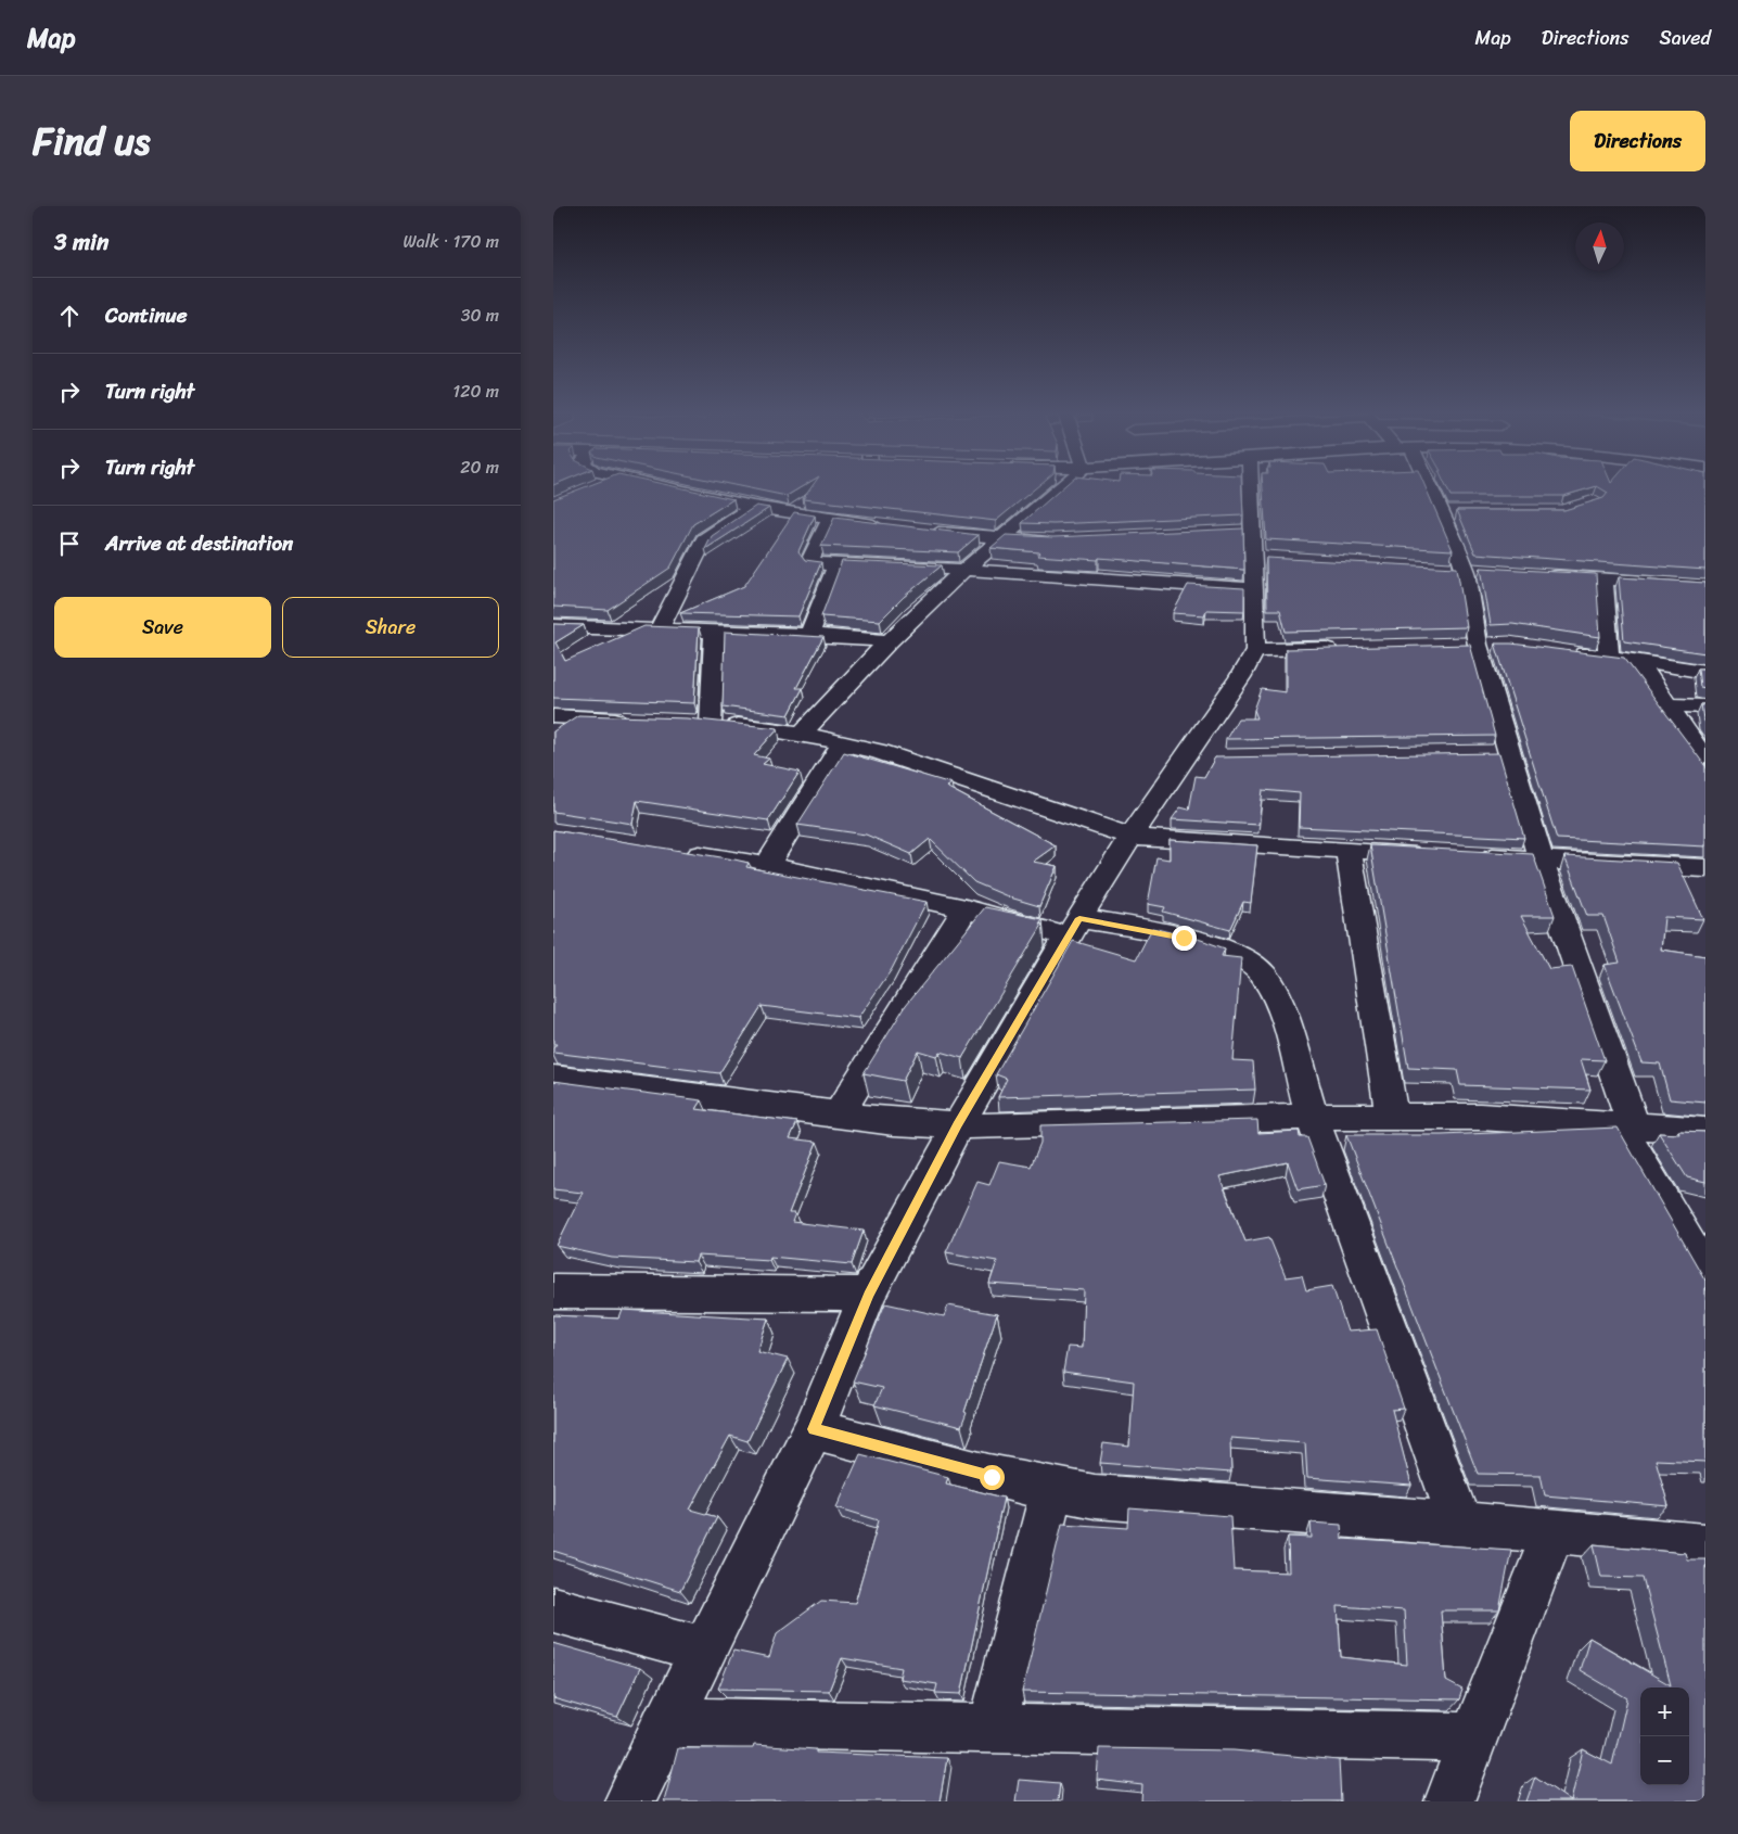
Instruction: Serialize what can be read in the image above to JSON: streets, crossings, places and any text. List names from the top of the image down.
{
  "north": "top",
  "page": {
    "header": "Map",
    "nav": ["Map", "Directions", "Saved"],
    "title": "Find us",
    "buttons": [
      "Directions",
      ["Save", "Share"]
    ],
    "heading": ["3 min", "Walk · 170 m"],
    "list": [
      ["Continue", "30 m"],
      ["Turn right", "120 m"],
      ["Turn right", "20 m"],
      "Arrive at destination"
    ],
    "map_buttons": ["+", "−"]
  }
}
